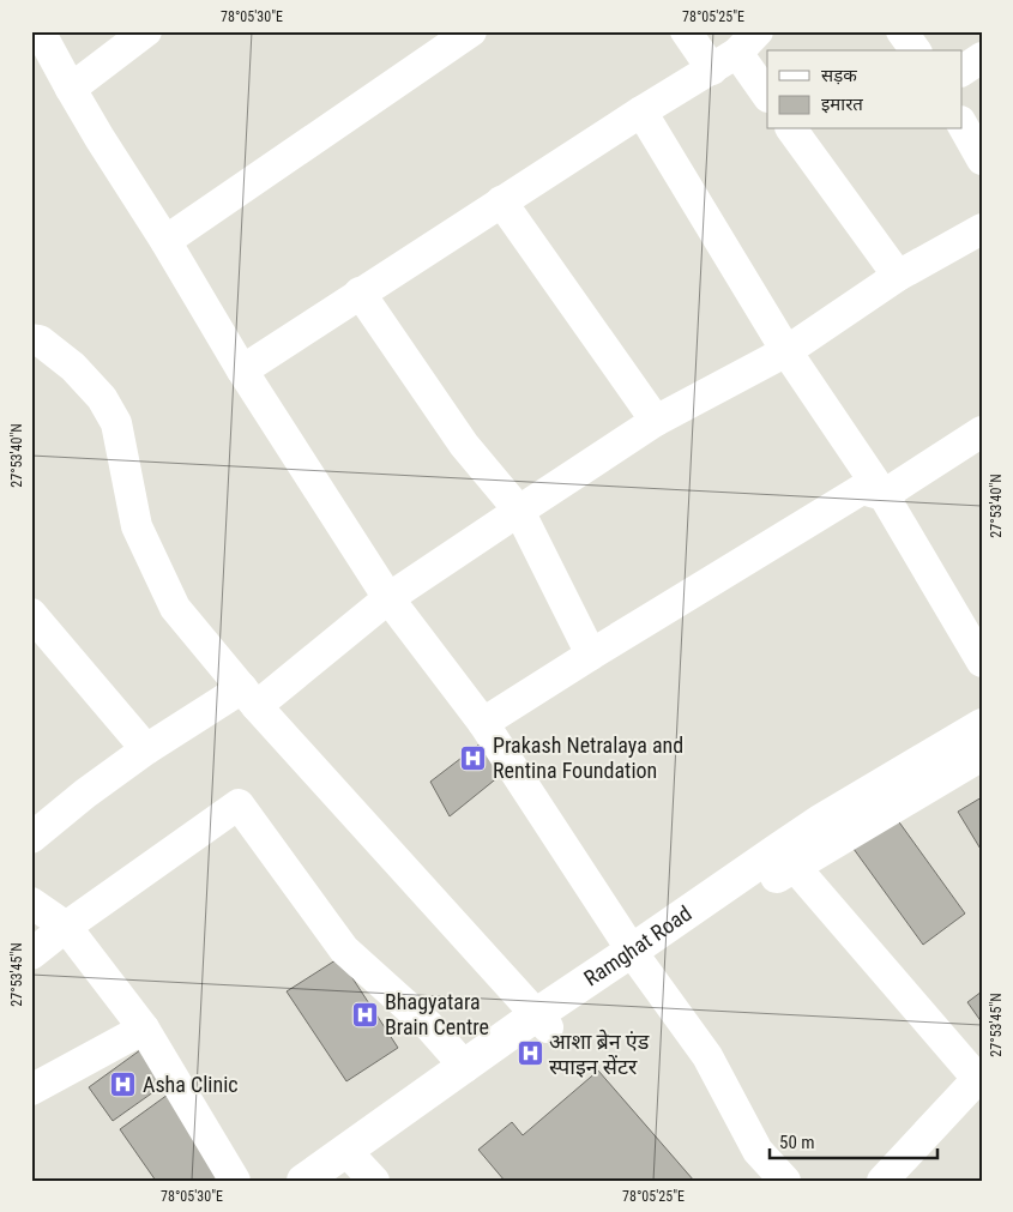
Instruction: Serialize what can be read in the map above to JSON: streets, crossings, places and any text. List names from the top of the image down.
{
  "streets": {
    "main road": ["Ramghat Road"]
  },
  "places": {
    "hospital": [
      "Prakash Netralaya and Rentina Foundation",
      "Bhagyatara Brain Centre",
      "आशा ब्रेन एंड स्पाइन सेंटर",
      "Asha Clinic"
    ]
  },
  "legend": ["सड़क", "इमारत"],
  "scale_bar": "50 m",
  "coordinates": [
    "78°05'30\"E",
    "78°05'25\"E",
    "27°53'40\"N",
    "27°53'45\"N"
  ]
}
